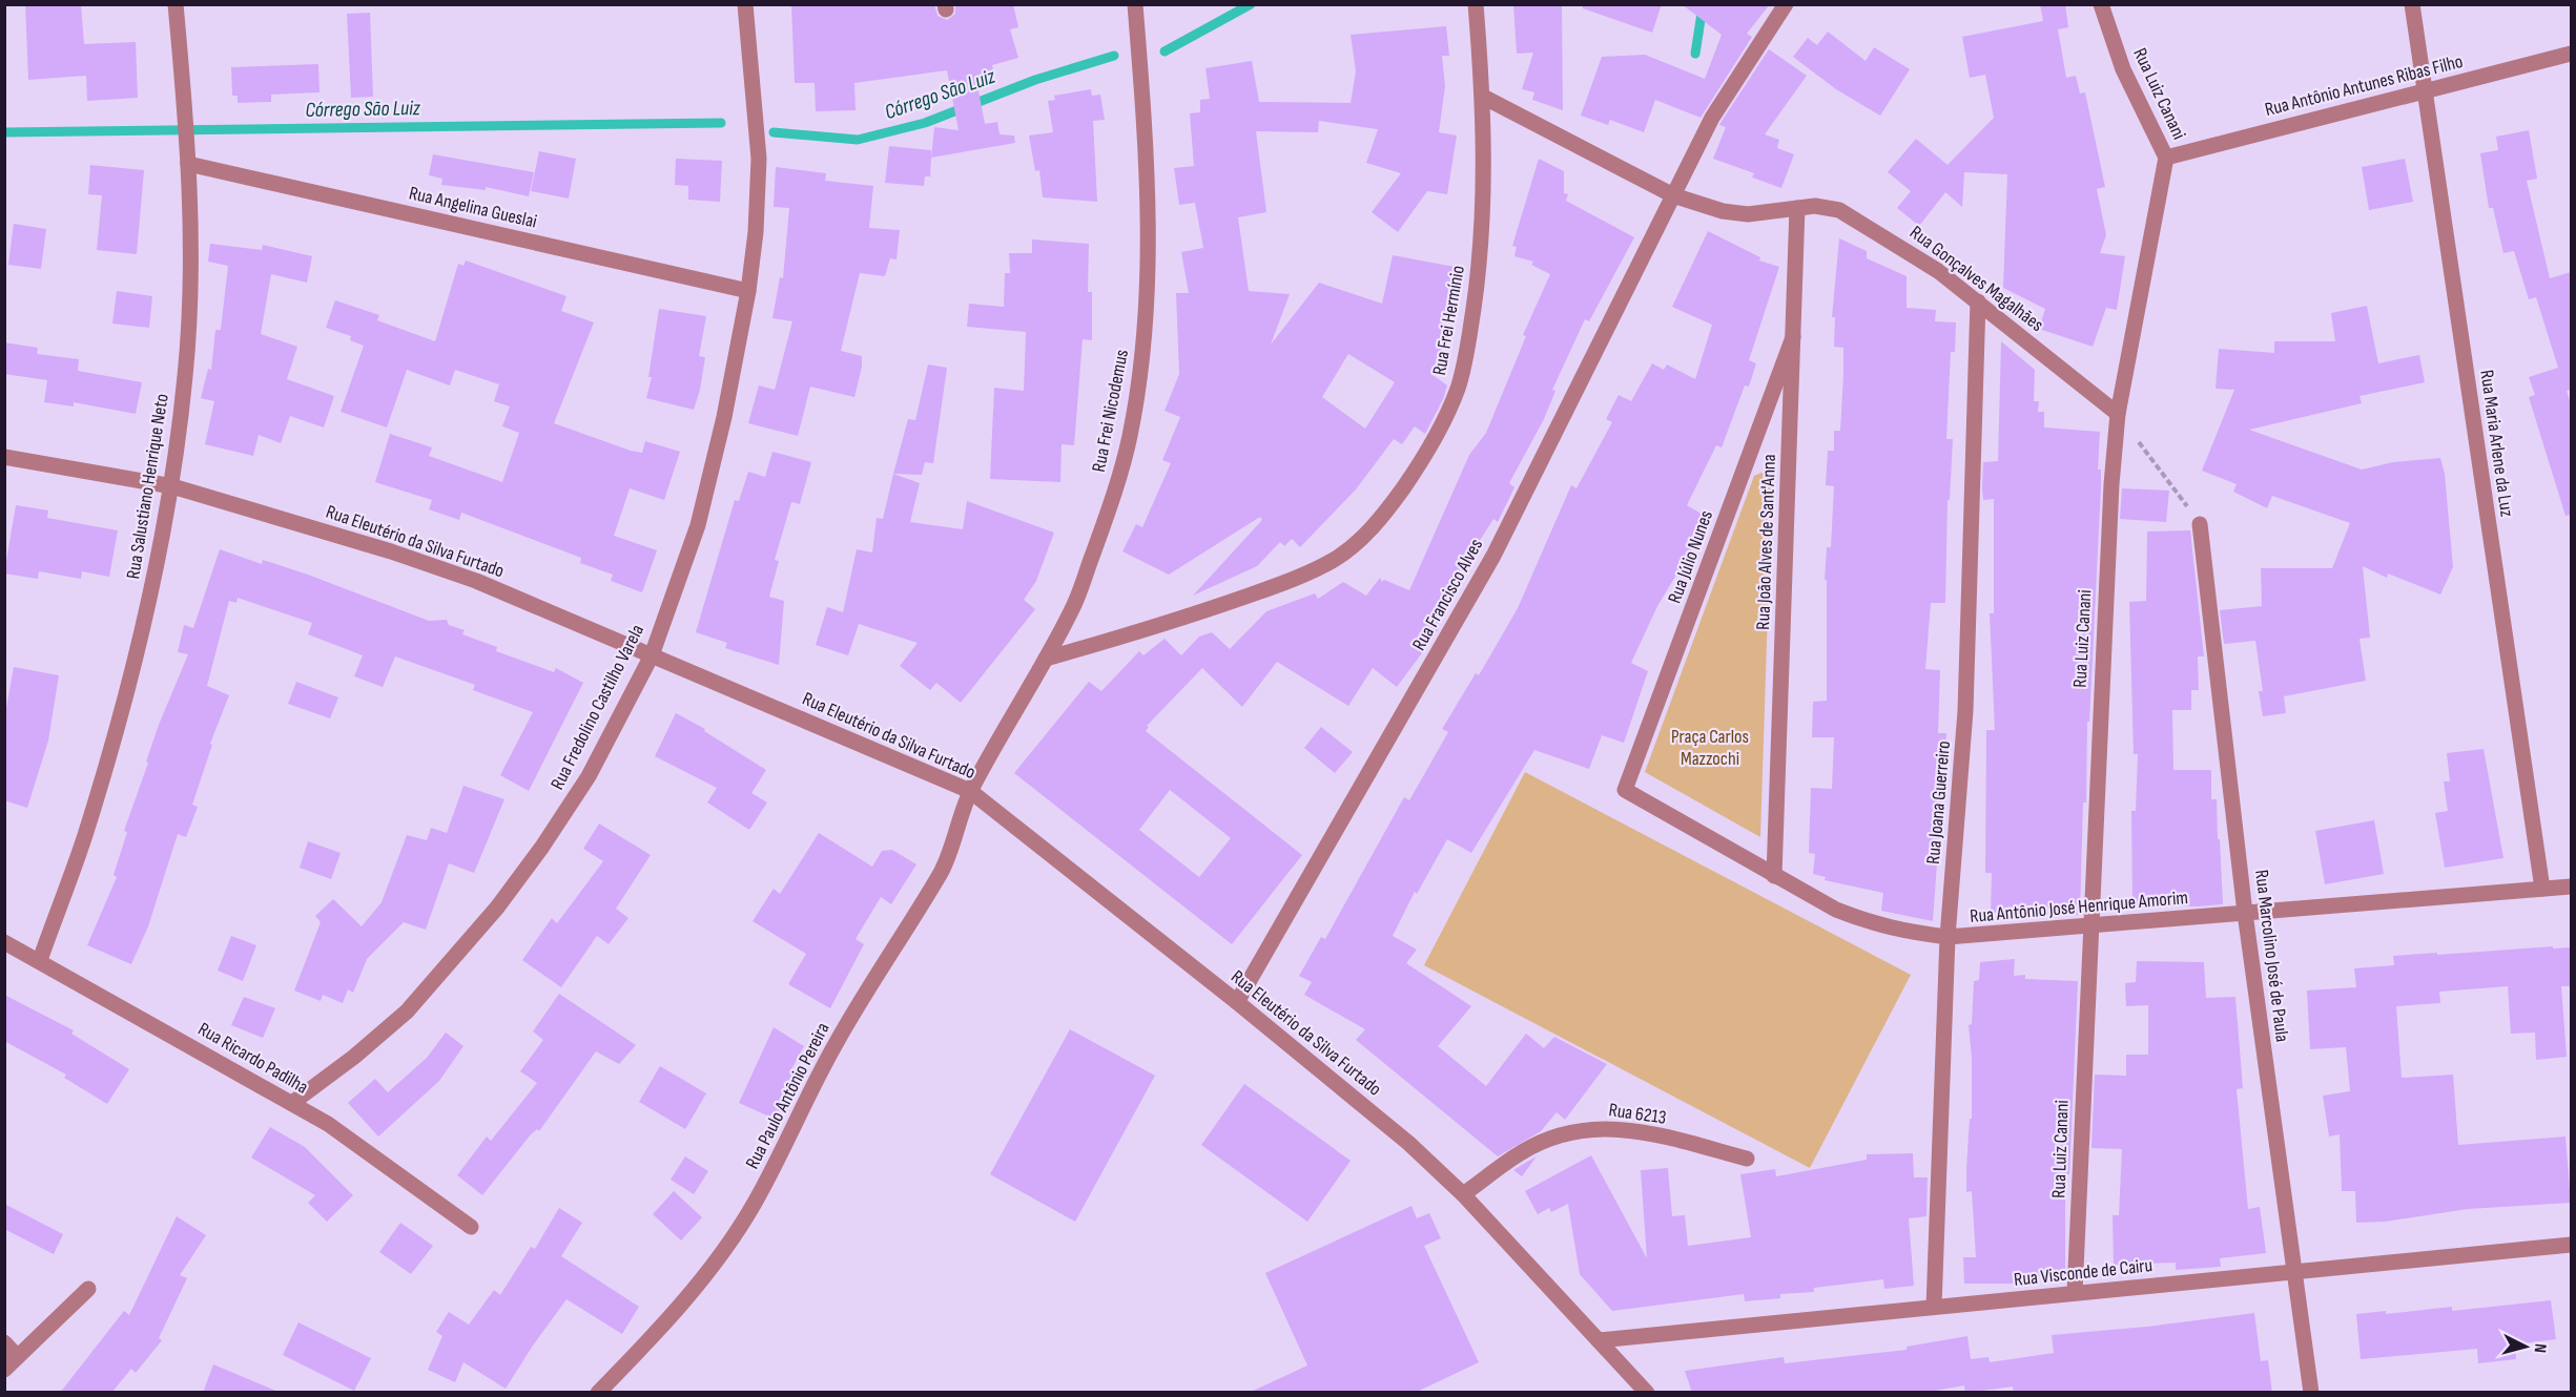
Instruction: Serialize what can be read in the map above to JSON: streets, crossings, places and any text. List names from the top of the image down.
{
  "streets": {
    "street": [
      "Rua Antônio Antunes Ribas Filho",
      "Rua Luiz Canani",
      "Rua Angelina Gueslai",
      "Rua Gonçalves Magalhães",
      "Rua Frei Hermínio",
      "Rua Frei Nicodemus",
      "Rua Maria Arlene da Luz",
      "Rua Salustiano Henrique Neto",
      "Rua Eleutério da Silva Furtado",
      "Rua João Alves de Sant'Anna",
      "Rua Júlio Nunes",
      "Rua Francisco Alves",
      "Rua Fredolino Castilho Varela",
      "Rua Joana Guerreiro",
      "Rua Antônio José Henrique Amorim",
      "Rua Marcolino José de Paula",
      "Rua Ricardo Padilha",
      "Rua Paulo Antônio Pereira",
      "Rua 6213",
      "Rua Visconde de Cairu"
    ]
  },
  "crossings": [
    ["Rua Antônio Antunes Ribas Filho", "Rua Luiz Canani"],
    ["Rua Antônio Antunes Ribas Filho", "Rua Maria Arlene da Luz"],
    ["Rua Luiz Canani", "Rua Gonçalves Magalhães"],
    ["Rua Luiz Canani", "Rua Antônio José Henrique Amorim"],
    ["Rua Luiz Canani", "Rua Visconde de Cairu"],
    ["Rua Angelina Gueslai", "Rua Salustiano Henrique Neto"],
    ["Rua Angelina Gueslai", "Rua Fredolino Castilho Varela"],
    ["Rua Gonçalves Magalhães", "Rua Frei Hermínio"],
    ["Rua Gonçalves Magalhães", "Rua João Alves de Sant'Anna"],
    ["Rua Gonçalves Magalhães", "Rua Francisco Alves"],
    ["Rua Gonçalves Magalhães", "Rua Joana Guerreiro"],
    ["Rua Frei Hermínio", "Rua Frei Nicodemus"],
    ["Rua Frei Nicodemus", "Rua Eleutério da Silva Furtado"],
    ["Rua Frei Nicodemus", "Rua Paulo Antônio Pereira"],
    ["Rua Maria Arlene da Luz", "Rua Antônio José Henrique Amorim"],
    ["Rua Salustiano Henrique Neto", "Rua Eleutério da Silva Furtado"],
    ["Rua Salustiano Henrique Neto", "Rua Ricardo Padilha"],
    ["Rua Eleutério da Silva Furtado", "Rua Francisco Alves"],
    ["Rua Eleutério da Silva Furtado", "Rua Fredolino Castilho Varela"],
    ["Rua Eleutério da Silva Furtado", "Rua Paulo Antônio Pereira"],
    ["Rua Eleutério da Silva Furtado", "Rua 6213"],
    ["Rua Eleutério da Silva Furtado", "Rua Visconde de Cairu"],
    ["Rua João Alves de Sant'Anna", "Rua Júlio Nunes"],
    ["Rua João Alves de Sant'Anna", "Rua Antônio José Henrique Amorim"],
    ["Rua Júlio Nunes", "Rua Antônio José Henrique Amorim"],
    ["Rua Fredolino Castilho Varela", "Rua Ricardo Padilha"],
    ["Rua Joana Guerreiro", "Rua Antônio José Henrique Amorim"],
    ["Rua Joana Guerreiro", "Rua Visconde de Cairu"],
    ["Rua Antônio José Henrique Amorim", "Rua Marcolino José de Paula"],
    ["Rua Marcolino José de Paula", "Rua Visconde de Cairu"]
  ],
  "water": ["Córrego São Luiz"],
  "parks": ["Praça Carlos Mazzochi"],
  "north": "right"
}
